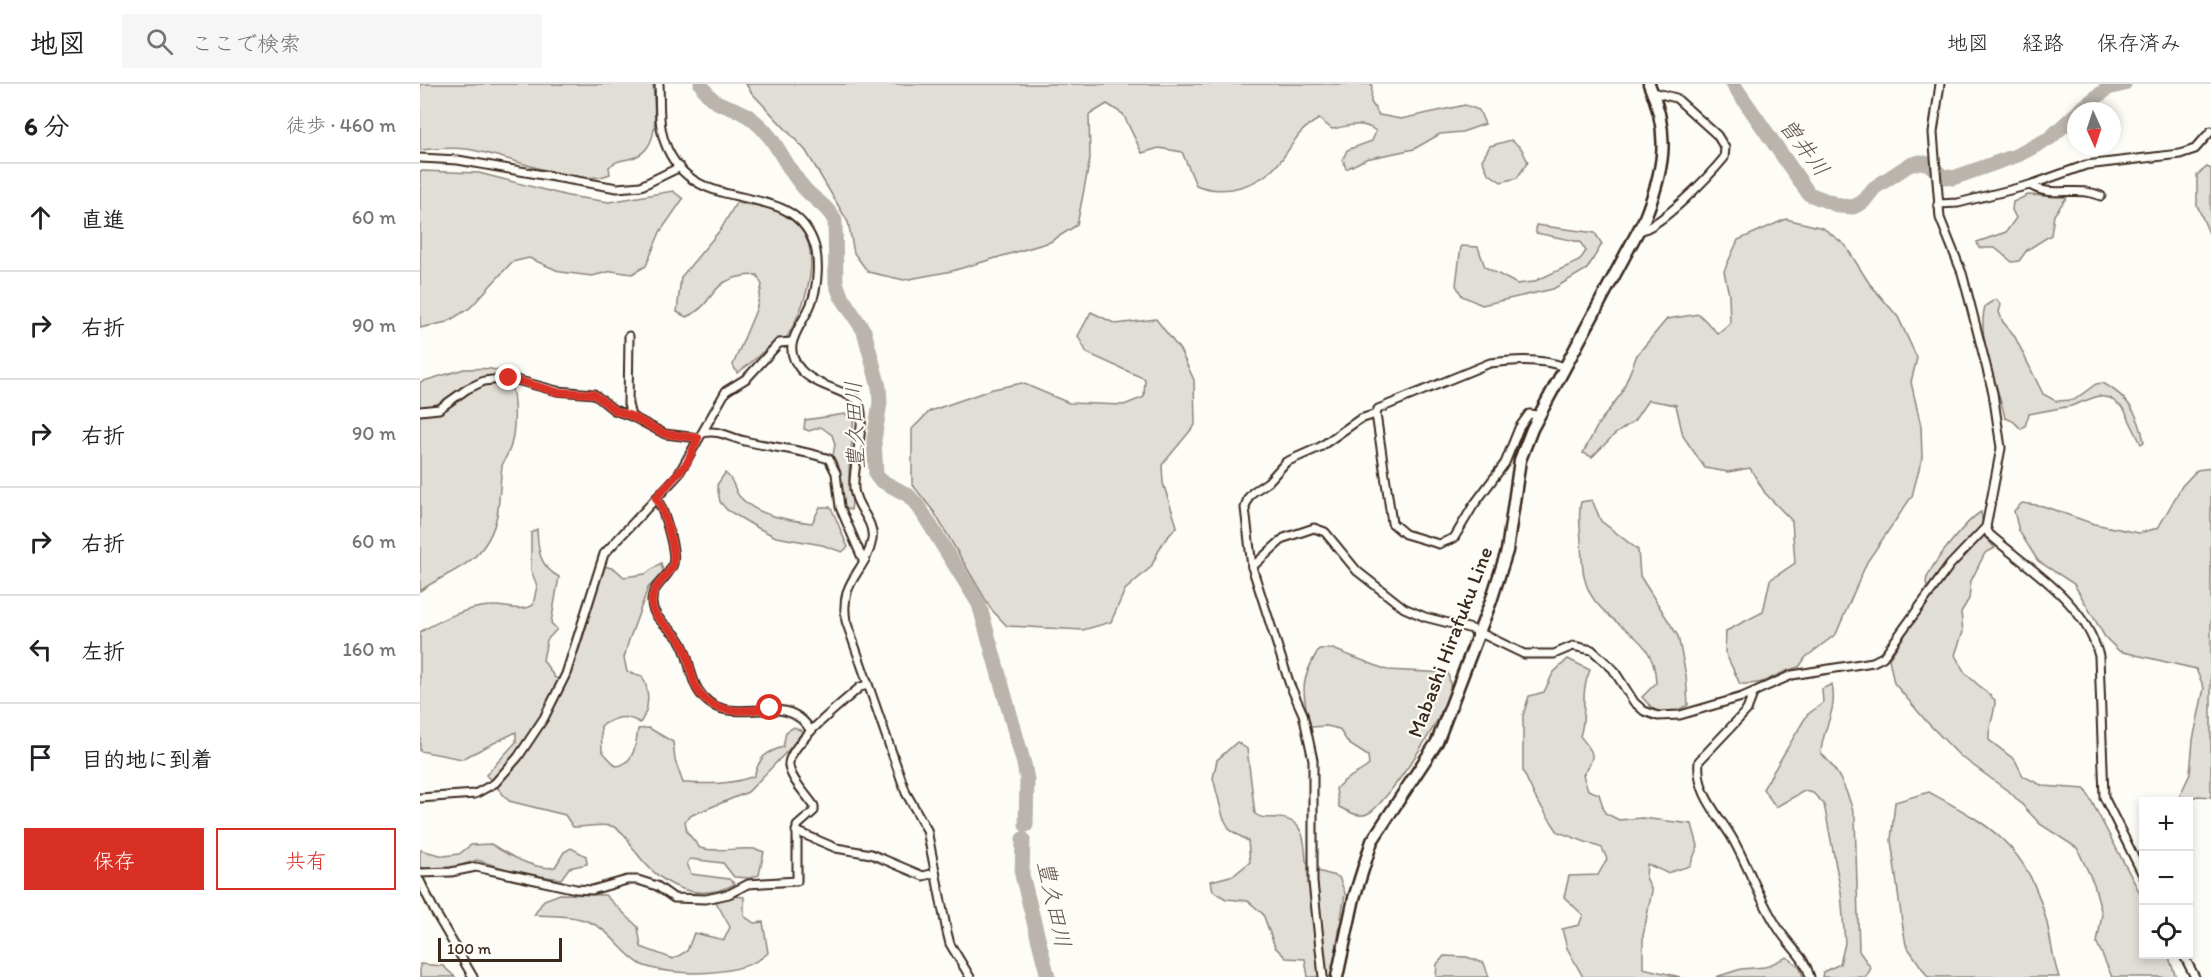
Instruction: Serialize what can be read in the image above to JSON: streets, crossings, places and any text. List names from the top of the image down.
{
  "streets": {
    "main road": ["Mabashi Hirafuku Line"]
  },
  "water": ["曽井川", "豊久田川"],
  "scale_bar": "100 m",
  "north": "bottom",
  "page": {
    "header": "地図",
    "search": "ここで検索",
    "nav": ["地図", "経路", "保存済み"],
    "heading": ["6 分", "徒歩 · 460 m"],
    "list": [
      ["直進", "60 m"],
      ["右折", "90 m"],
      ["右折", "90 m"],
      ["右折", "60 m"],
      ["左折", "160 m"],
      "目的地に到着"
    ],
    "map_buttons": ["+", "−"],
    "buttons": ["保存", "共有"],
    "scale": "100 m"
  }
}
